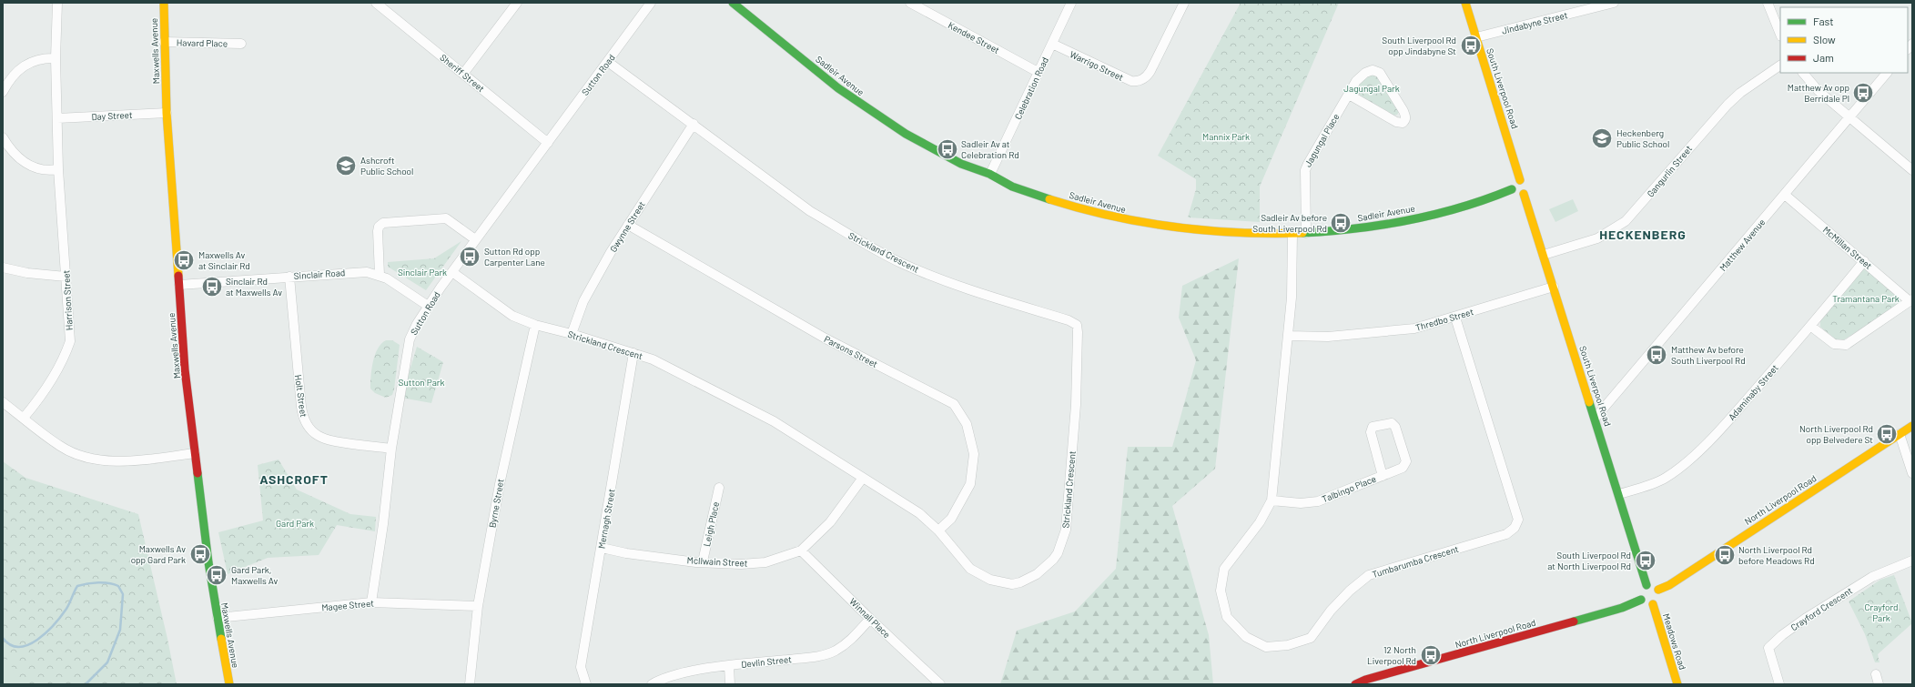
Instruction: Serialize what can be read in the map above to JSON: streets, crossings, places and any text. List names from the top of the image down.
{
  "streets": {
    "street": [
      "Jindabyne Street",
      "Kendee Street",
      "Havard Place",
      "Maxwells Avenue",
      "Warrigo Street",
      "Sheriff Street",
      "Sutton Road",
      "Sadleir Avenue",
      "Celebration Road",
      "South Liverpool Road",
      "Day Street",
      "Jagungal Place",
      "Gangurlin Street",
      "Gwynne Street",
      "Matthew Avenue",
      "McMillan Street",
      "Strickland Crescent",
      "Sinclair Road",
      "Harrison Street",
      "Thredbo Street",
      "Parsons Street",
      "Adaminaby Street",
      "Holt Street",
      "Talbingo Place",
      "North Liverpool Road",
      "Byrne Street",
      "Mernagh Street",
      "Leigh Place",
      "McIlwain Street",
      "Tumbarumba Crescent",
      "Magee Street",
      "Crayford Crescent",
      "Winnall Place",
      "Meadows Road",
      "Devlin Street"
    ]
  },
  "crossings": [
    ["Jindabyne Street", "South Liverpool Road"],
    ["Kendee Street", "Celebration Road"],
    ["Havard Place", "Maxwells Avenue"],
    ["Maxwells Avenue", "Day Street"],
    ["Maxwells Avenue", "Sinclair Road"],
    ["Maxwells Avenue", "Magee Street"],
    ["Warrigo Street", "Celebration Road"],
    ["Sheriff Street", "Sutton Road"],
    ["Sutton Road", "Strickland Crescent"],
    ["Sutton Road", "Sinclair Road"],
    ["Sutton Road", "Holt Street"],
    ["Sutton Road", "Magee Street"],
    ["Sadleir Avenue", "Celebration Road"],
    ["Sadleir Avenue", "South Liverpool Road"],
    ["Sadleir Avenue", "Jagungal Place"],
    ["Sadleir Avenue", "Tumbarumba Crescent"],
    ["South Liverpool Road", "Gangurlin Street"],
    ["South Liverpool Road", "Matthew Avenue"],
    ["South Liverpool Road", "Thredbo Street"],
    ["South Liverpool Road", "Adaminaby Street"],
    ["South Liverpool Road", "North Liverpool Road"],
    ["South Liverpool Road", "Meadows Road"],
    ["Day Street", "Harrison Street"],
    ["Gwynne Street", "Strickland Crescent"],
    ["Gwynne Street", "Parsons Street"],
    ["Matthew Avenue", "McMillan Street"],
    ["McMillan Street", "Adaminaby Street"],
    ["Strickland Crescent", "Parsons Street"],
    ["Strickland Crescent", "Byrne Street"],
    ["Strickland Crescent", "Mernagh Street"],
    ["Strickland Crescent", "McIlwain Street"],
    ["Sinclair Road", "Holt Street"],
    ["Thredbo Street", "Tumbarumba Crescent"],
    ["Talbingo Place", "Tumbarumba Crescent"],
    ["North Liverpool Road", "Meadows Road"],
    ["Byrne Street", "Magee Street"],
    ["Mernagh Street", "McIlwain Street"],
    ["Leigh Place", "McIlwain Street"],
    ["McIlwain Street", "Winnall Place"],
    ["Winnall Place", "Devlin Street"]
  ],
  "districts": ["HECKENBERG", "ASHCROFT"],
  "parks": [
    "Jagungal Park",
    "Mannix Park",
    "Sinclair Park",
    "Tramantana Park",
    "Sutton Park",
    "Gard Park",
    "Crayford Park"
  ],
  "places": {
    "bus stop": [
      "South Liverpool Rd opp Jindabyne St",
      "Matthew Av opp Berridale Pl",
      "Sadleir Av at Celebration Rd",
      "Sadleir Av before South Liverpool Rd",
      "Sutton Rd opp Carpenter Lane",
      "Maxwells Av at Sinclair Rd",
      "Sinclair Rd at Maxwells Av",
      "Matthew Av before South Liverpool Rd",
      "North Liverpool Rd opp Belvedere St",
      "Maxwells Av opp Gard Park",
      "North Liverpool Rd before Meadows Rd",
      "South Liverpool Rd at North Liverpool Rd",
      "Gard Park, Maxwells Av",
      "12 North Liverpool Rd"
    ],
    "school or university": ["Heckenberg Public School", "Ashcroft Public School"]
  },
  "legend": ["Fast", "Slow", "Jam"]
}
